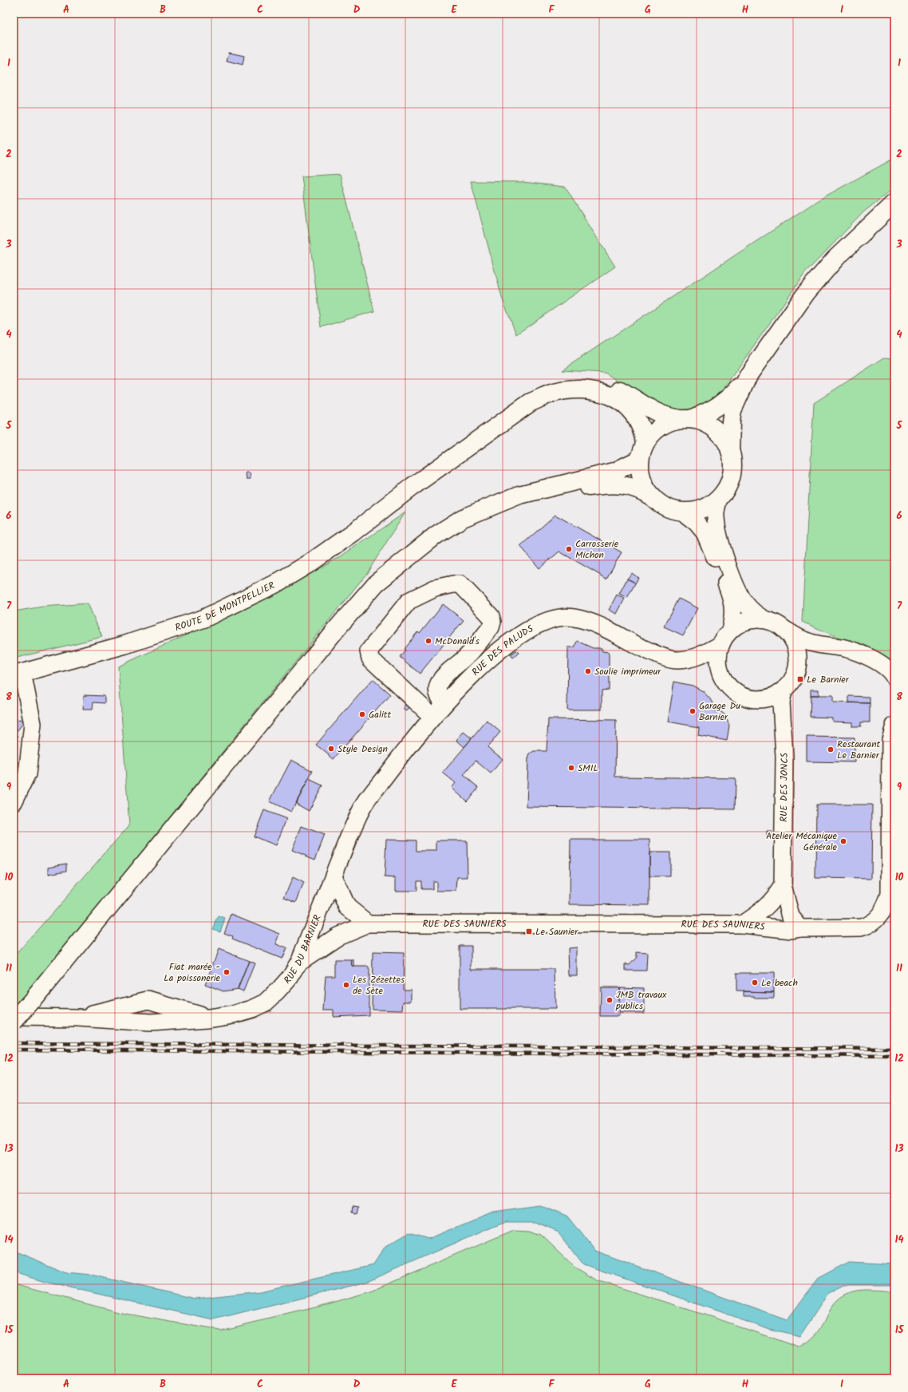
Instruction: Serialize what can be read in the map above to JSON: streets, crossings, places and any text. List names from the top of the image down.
{
  "streets": {
    "main road": ["ROUTE DE MONTPELLIER"],
    "street": [
      "RUE DES PALUDS",
      "RUE DES JONCS",
      "RUE DES SAUNIERS",
      "RUE DU BARNIER"
    ]
  },
  "crossings": [
    ["RUE DES PALUDS", "RUE DES JONCS"],
    ["RUE DES PALUDS", "RUE DU BARNIER"],
    ["RUE DES JONCS", "RUE DES SAUNIERS"],
    ["RUE DES SAUNIERS", "RUE DU BARNIER"]
  ],
  "places": {
    "other": [
      "Carrosserie Michon",
      "McDonald's",
      "Soulie imprimeur",
      "Garage Du Barnier",
      "Galitt",
      "Style Design",
      "Restaurant Le Barnier",
      "SMIL",
      "Atelier Mécanique Générale",
      "Fiat marée - La poissonerie",
      "Le beach",
      "Les Zézettes de Sète",
      "JMB travaux publics"
    ],
    "transit": ["Le Barnier", "Le Saunier"]
  },
  "grid": {
    "columns": [
      "A",
      "B",
      "C",
      "D",
      "E",
      "F",
      "G",
      "H",
      "I"
    ],
    "rows": [
      "1",
      "2",
      "3",
      "4",
      "5",
      "6",
      "7",
      "8",
      "9",
      "10",
      "11",
      "12",
      "13",
      "14",
      "15"
    ]
  }
}
